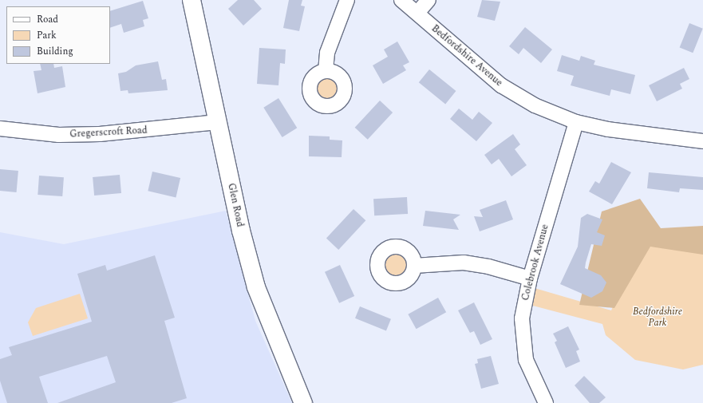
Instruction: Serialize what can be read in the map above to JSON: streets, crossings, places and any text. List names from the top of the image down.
{
  "streets": {
    "main road": ["Glen Road"],
    "street": ["Bedfordshire Avenue", "Gregerscroft Road", "Colebrook Avenue"]
  },
  "crossings": [
    ["Bedfordshire Avenue", "Colebrook Avenue"],
    ["Gregerscroft Road", "Glen Road"]
  ],
  "parks": ["Bedfordshire Park"],
  "legend": ["Road", "Park", "Building"]
}
